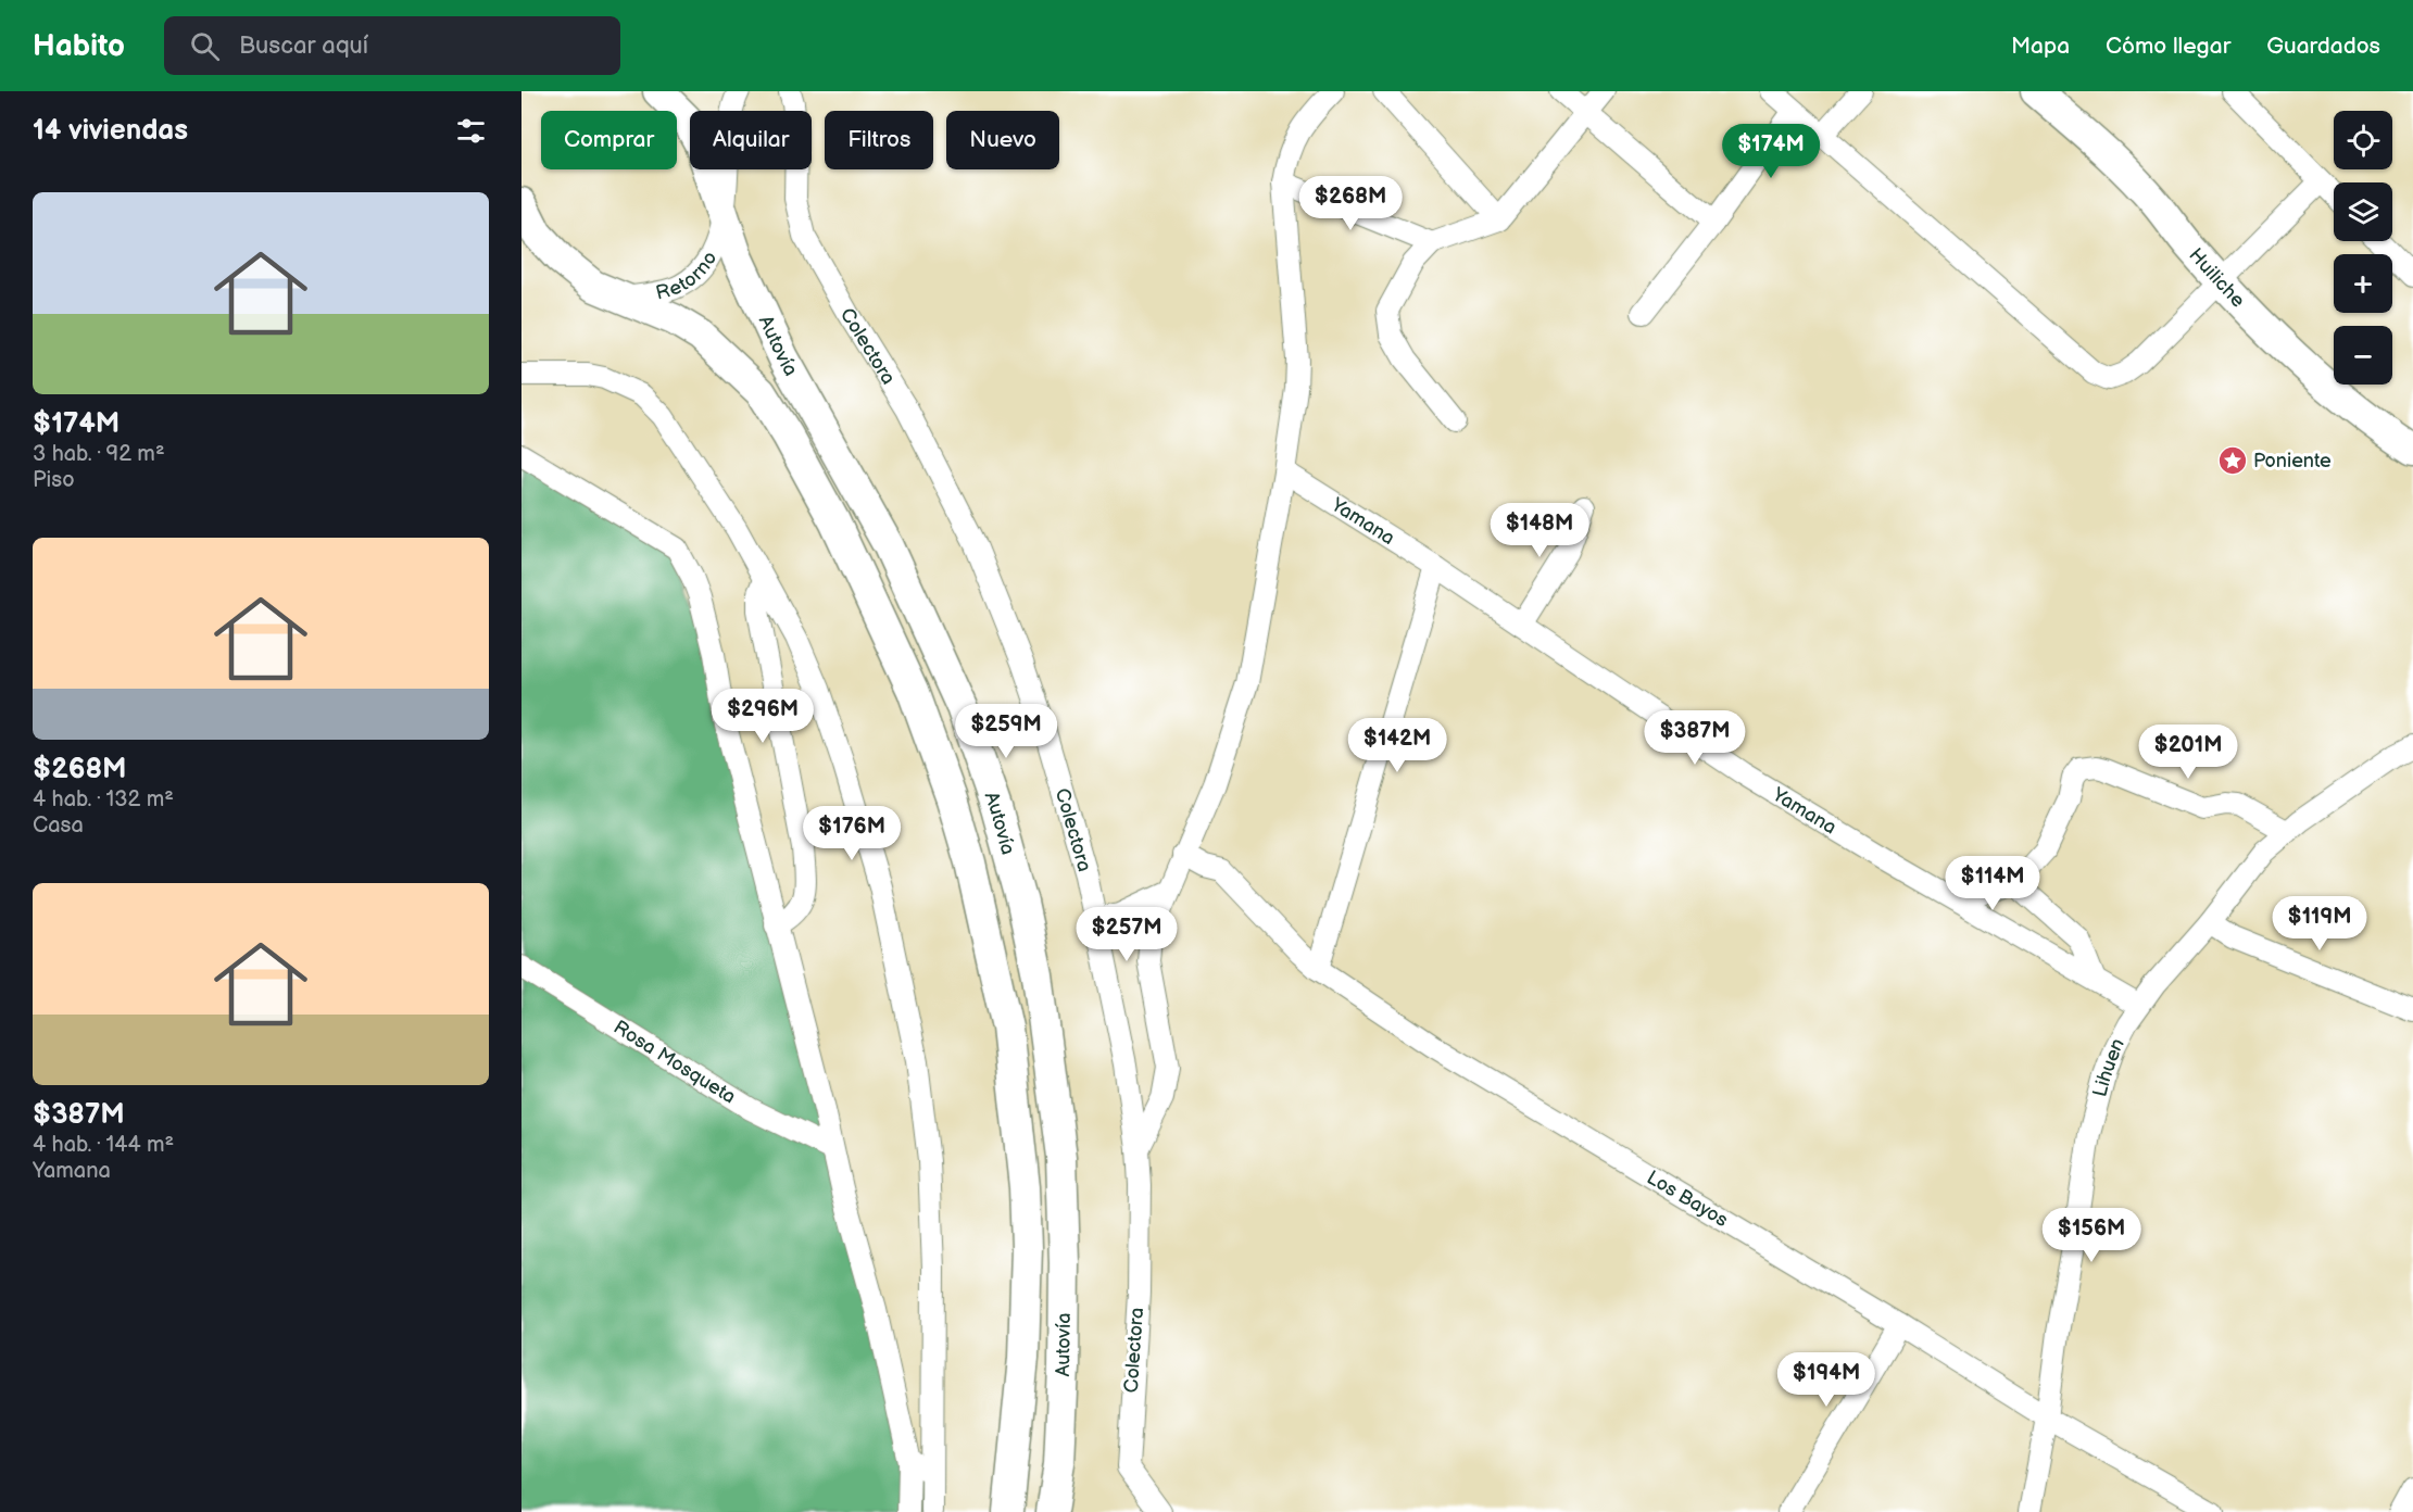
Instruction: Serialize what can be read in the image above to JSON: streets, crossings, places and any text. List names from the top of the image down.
{
  "streets": {
    "street": [
      "Retorno",
      "Huiliche",
      "Autovía",
      "Colectora",
      "Yamana",
      "Rosa Mosqueta",
      "Lihuen",
      "Los Bayos"
    ]
  },
  "crossings": [
    ["Retorno", "Autovía"],
    ["Yamana", "Lihuen"],
    ["Lihuen", "Los Bayos"]
  ],
  "places": {
    "place": ["Poniente"]
  },
  "page": {
    "header": "Habito",
    "search": "Buscar aquí",
    "nav": ["Mapa", "Cómo llegar", "Guardados"],
    "heading": "14 viviendas",
    "map_buttons": ["+", "−"],
    "chip": [
      "Comprar",
      "Alquilar",
      "Filtros",
      "Nuevo"
    ],
    "price": [
      "$174M",
      "$268M",
      "$148M",
      "$296M",
      "$259M",
      "$387M",
      "$142M",
      "$201M",
      "$176M",
      "$114M",
      "$119M",
      "$257M",
      "$156M",
      "$194M"
    ],
    "list": [
      {
        "name": "$174M",
        "note": "3 hab. · 92 m² · Piso"
      },
      {
        "name": "$268M",
        "note": "4 hab. · 132 m² · Casa"
      },
      {
        "name": "$387M",
        "note": "4 hab. · 144 m² · Yamana"
      }
    ]
  }
}
